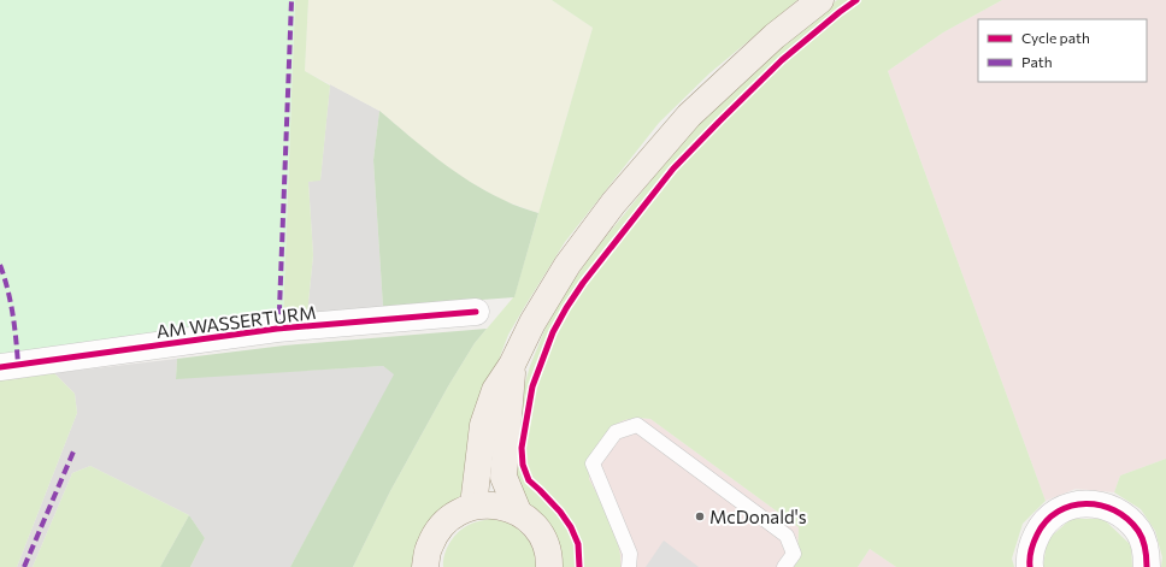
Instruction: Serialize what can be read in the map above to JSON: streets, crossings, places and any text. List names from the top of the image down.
{
  "streets": {
    "street": ["AM WASSERTURM"]
  },
  "places": ["McDonald's"],
  "legend": ["Cycle path", "Path"]
}
